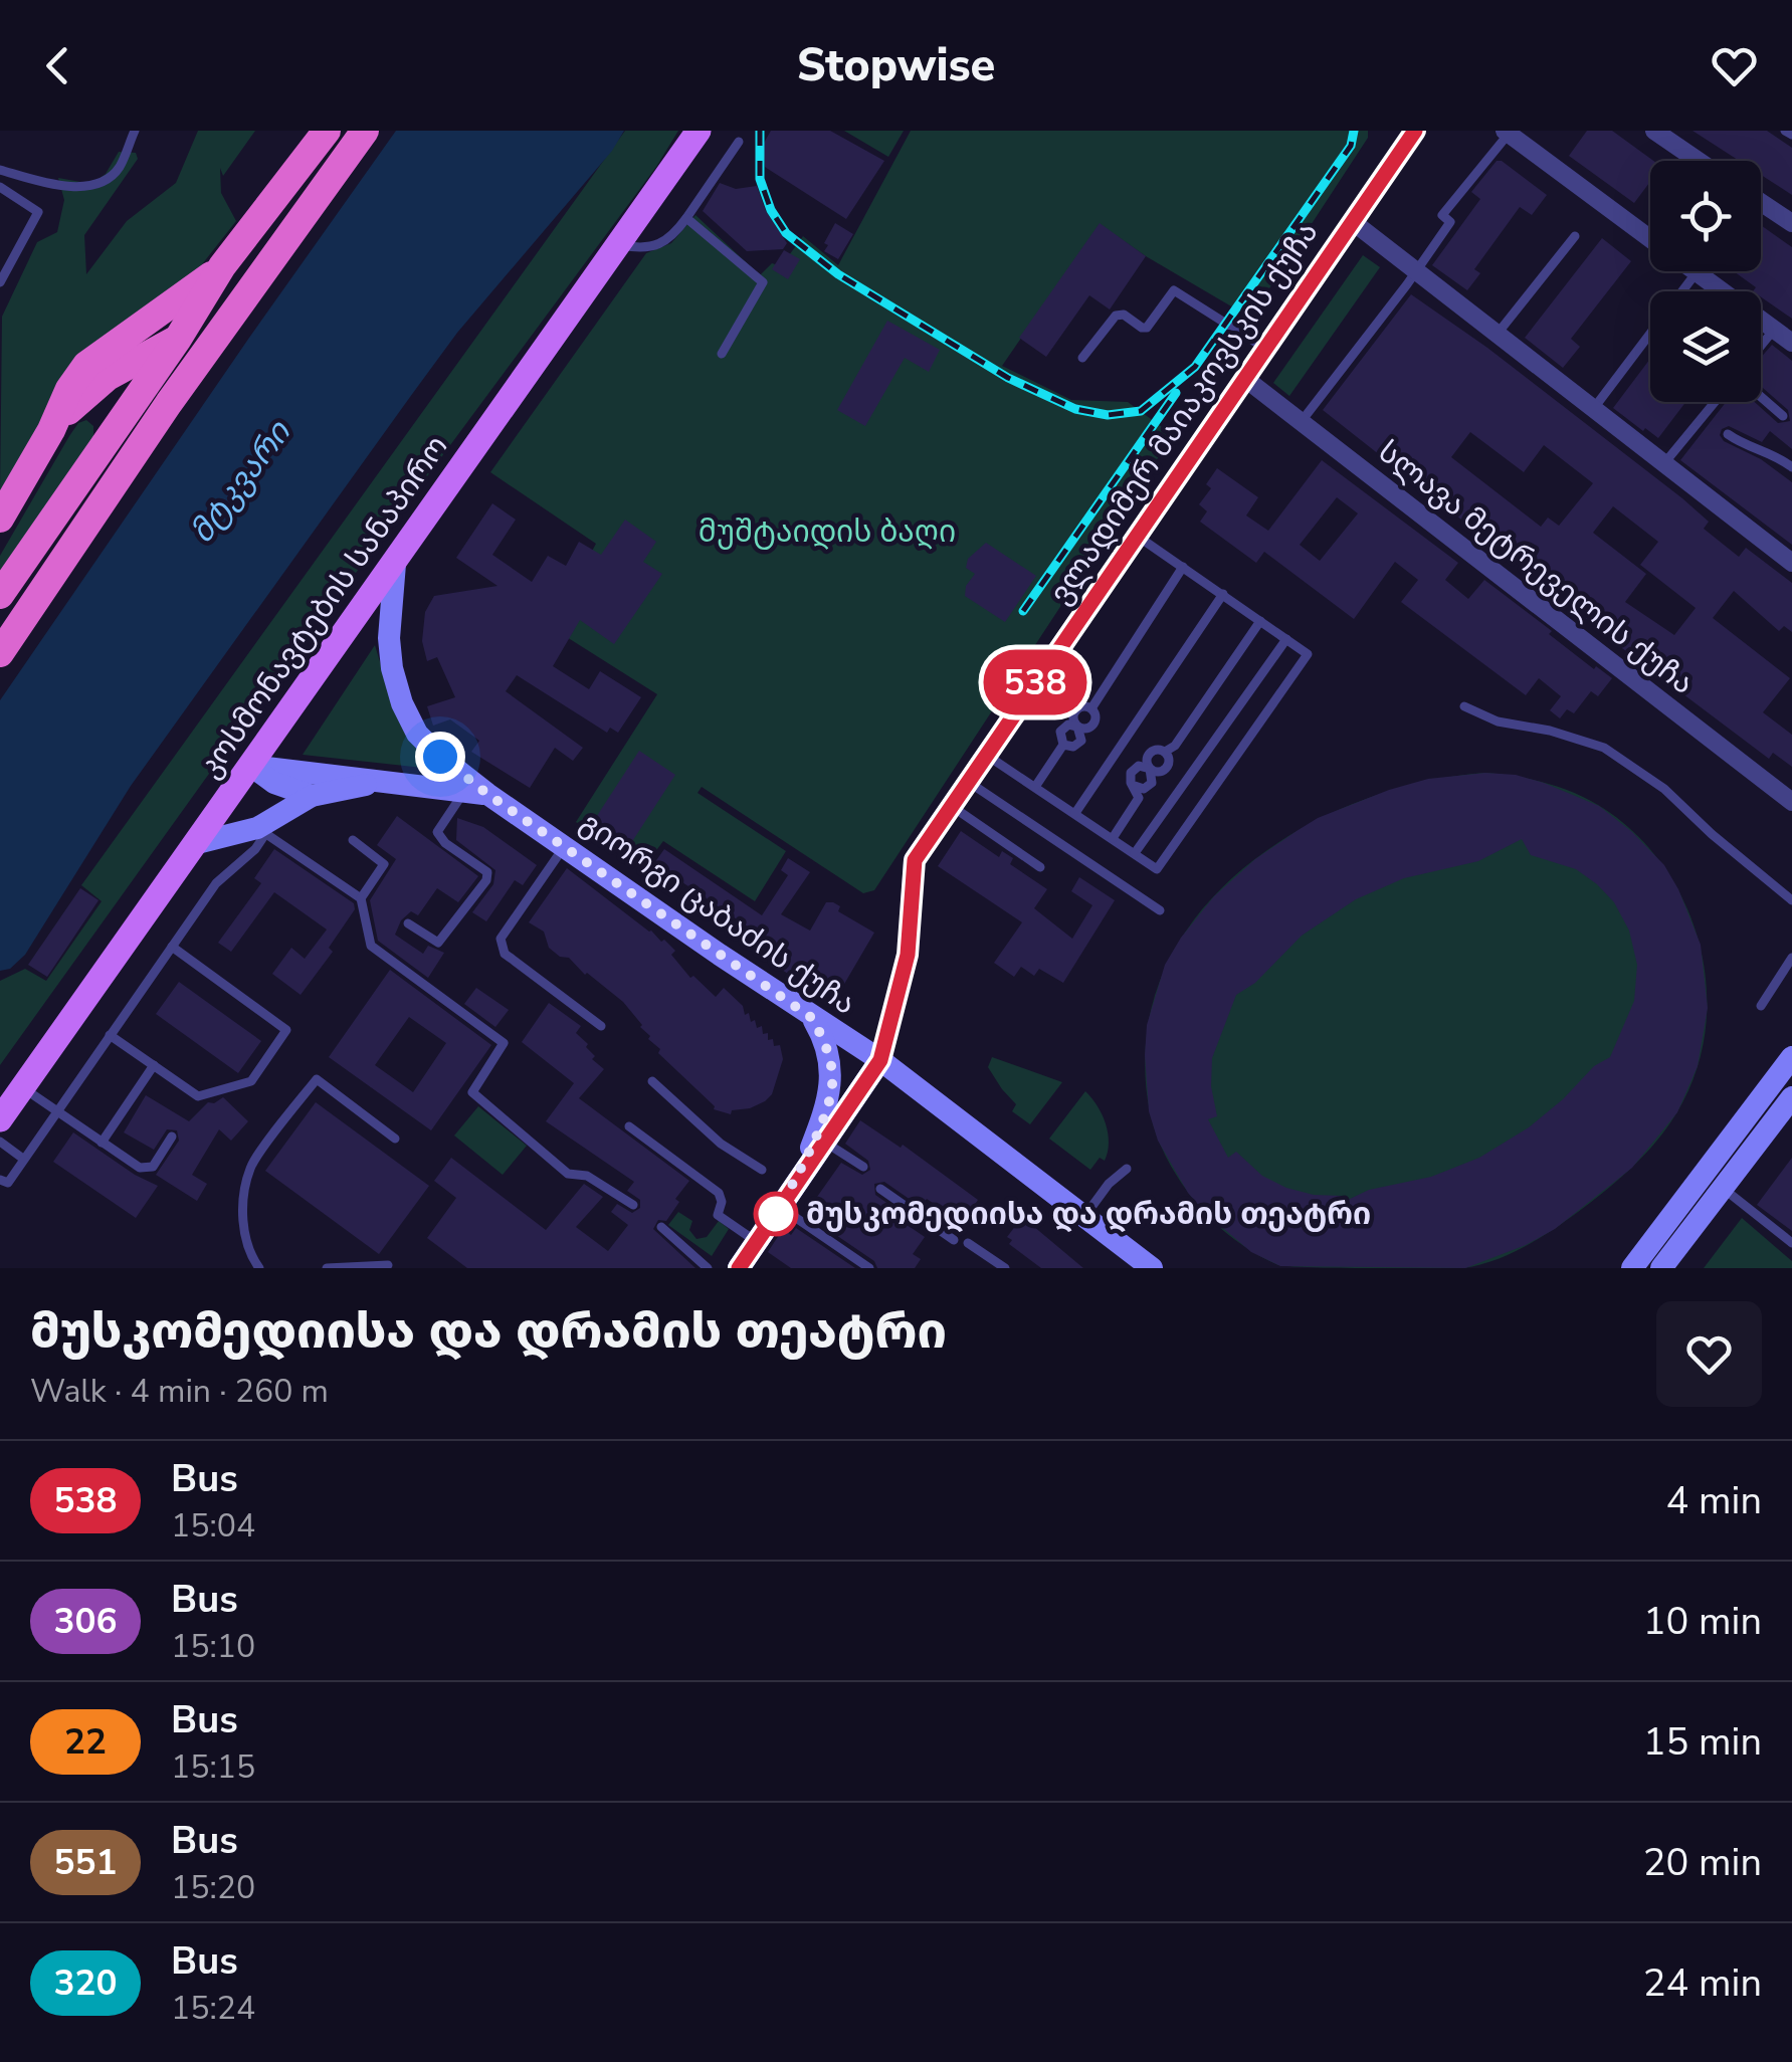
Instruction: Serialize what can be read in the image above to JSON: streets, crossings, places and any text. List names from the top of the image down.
{
  "streets": {
    "main road": ["კოსმონავტების სანაპირო", "გიორგი ცაბაძის ქუჩა"],
    "street": ["ვლადიმერ მაიაკოვსკის ქუჩა", "სლავა მეტრეველის ქუჩა"]
  },
  "crossings": [
    ["ვლადიმერ მაიაკოვსკის ქუჩა", "სლავა მეტრეველის ქუჩა"],
    ["ვლადიმერ მაიაკოვსკის ქუჩა", "გიორგი ცაბაძის ქუჩა"],
    ["კოსმონავტების სანაპირო", "გიორგი ცაბაძის ქუჩა"]
  ],
  "water": ["მტკვარი"],
  "parks": ["მუშტაიდის ბაღი"],
  "places": ["მუსკომედიისა და დრამის თეატრი"],
  "lines": ["bus line 538"],
  "page": {
    "header": "Stopwise",
    "on_map": "538",
    "heading": ["მუსკომედიისა და დრამის თეატრი", "Walk · 4 min · 260 m"],
    "list": [
      {
        "mark": "538",
        "name": "Bus",
        "note": "15:04",
        "value": "4 min"
      },
      {
        "mark": "306",
        "name": "Bus",
        "note": "15:10",
        "value": "10 min"
      },
      {
        "mark": "22",
        "name": "Bus",
        "note": "15:15",
        "value": "15 min"
      },
      {
        "mark": "551",
        "name": "Bus",
        "note": "15:20",
        "value": "20 min"
      },
      {
        "mark": "320",
        "name": "Bus",
        "note": "15:24",
        "value": "24 min"
      }
    ]
  }
}
